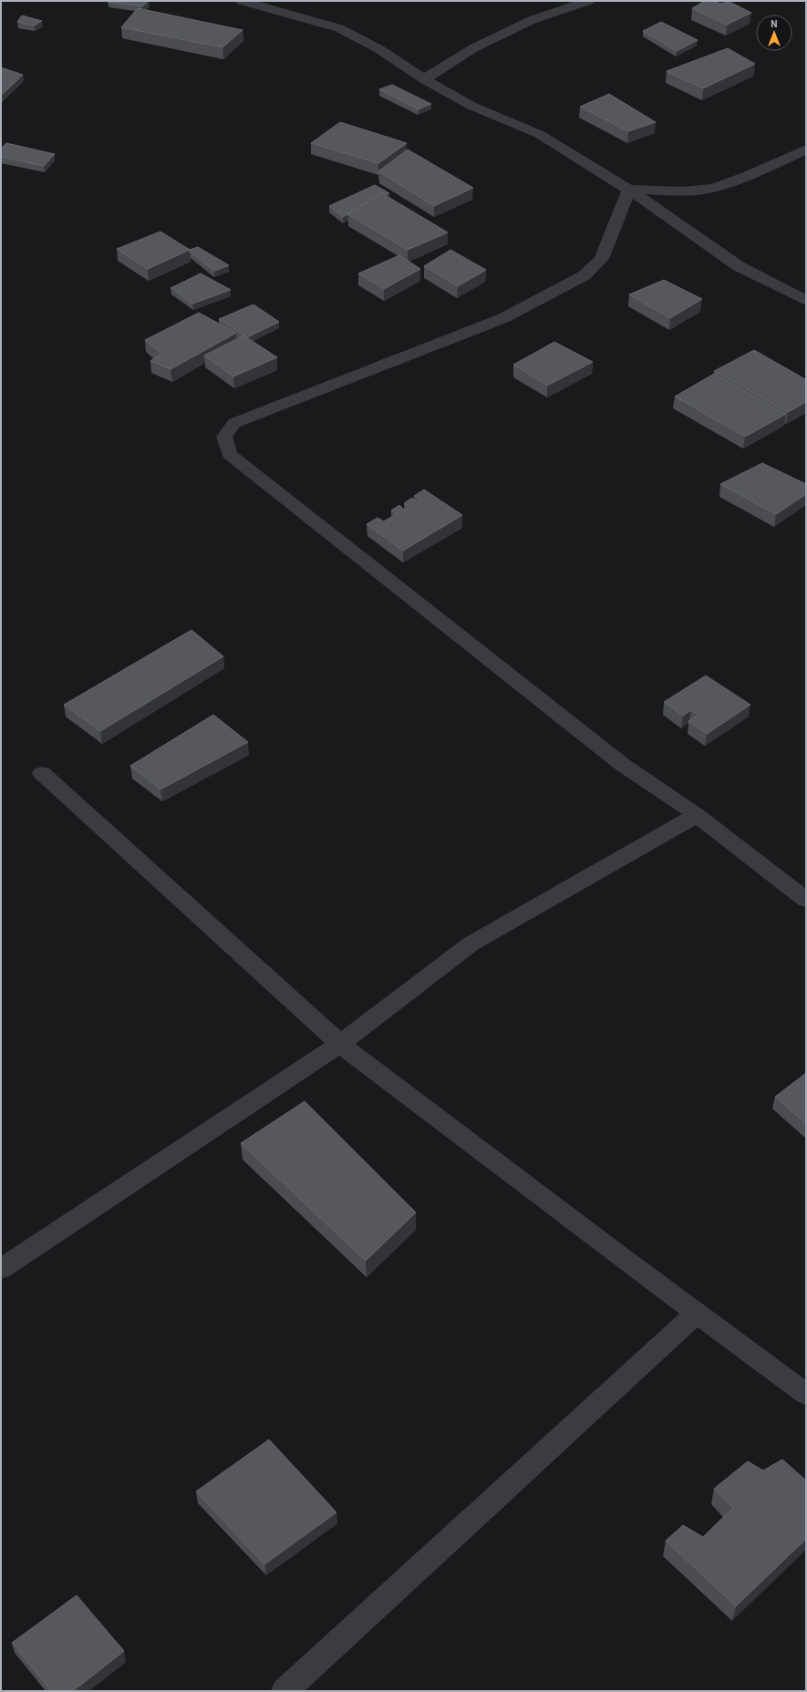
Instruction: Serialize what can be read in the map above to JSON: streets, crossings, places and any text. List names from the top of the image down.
{
  "north": "top"
}
